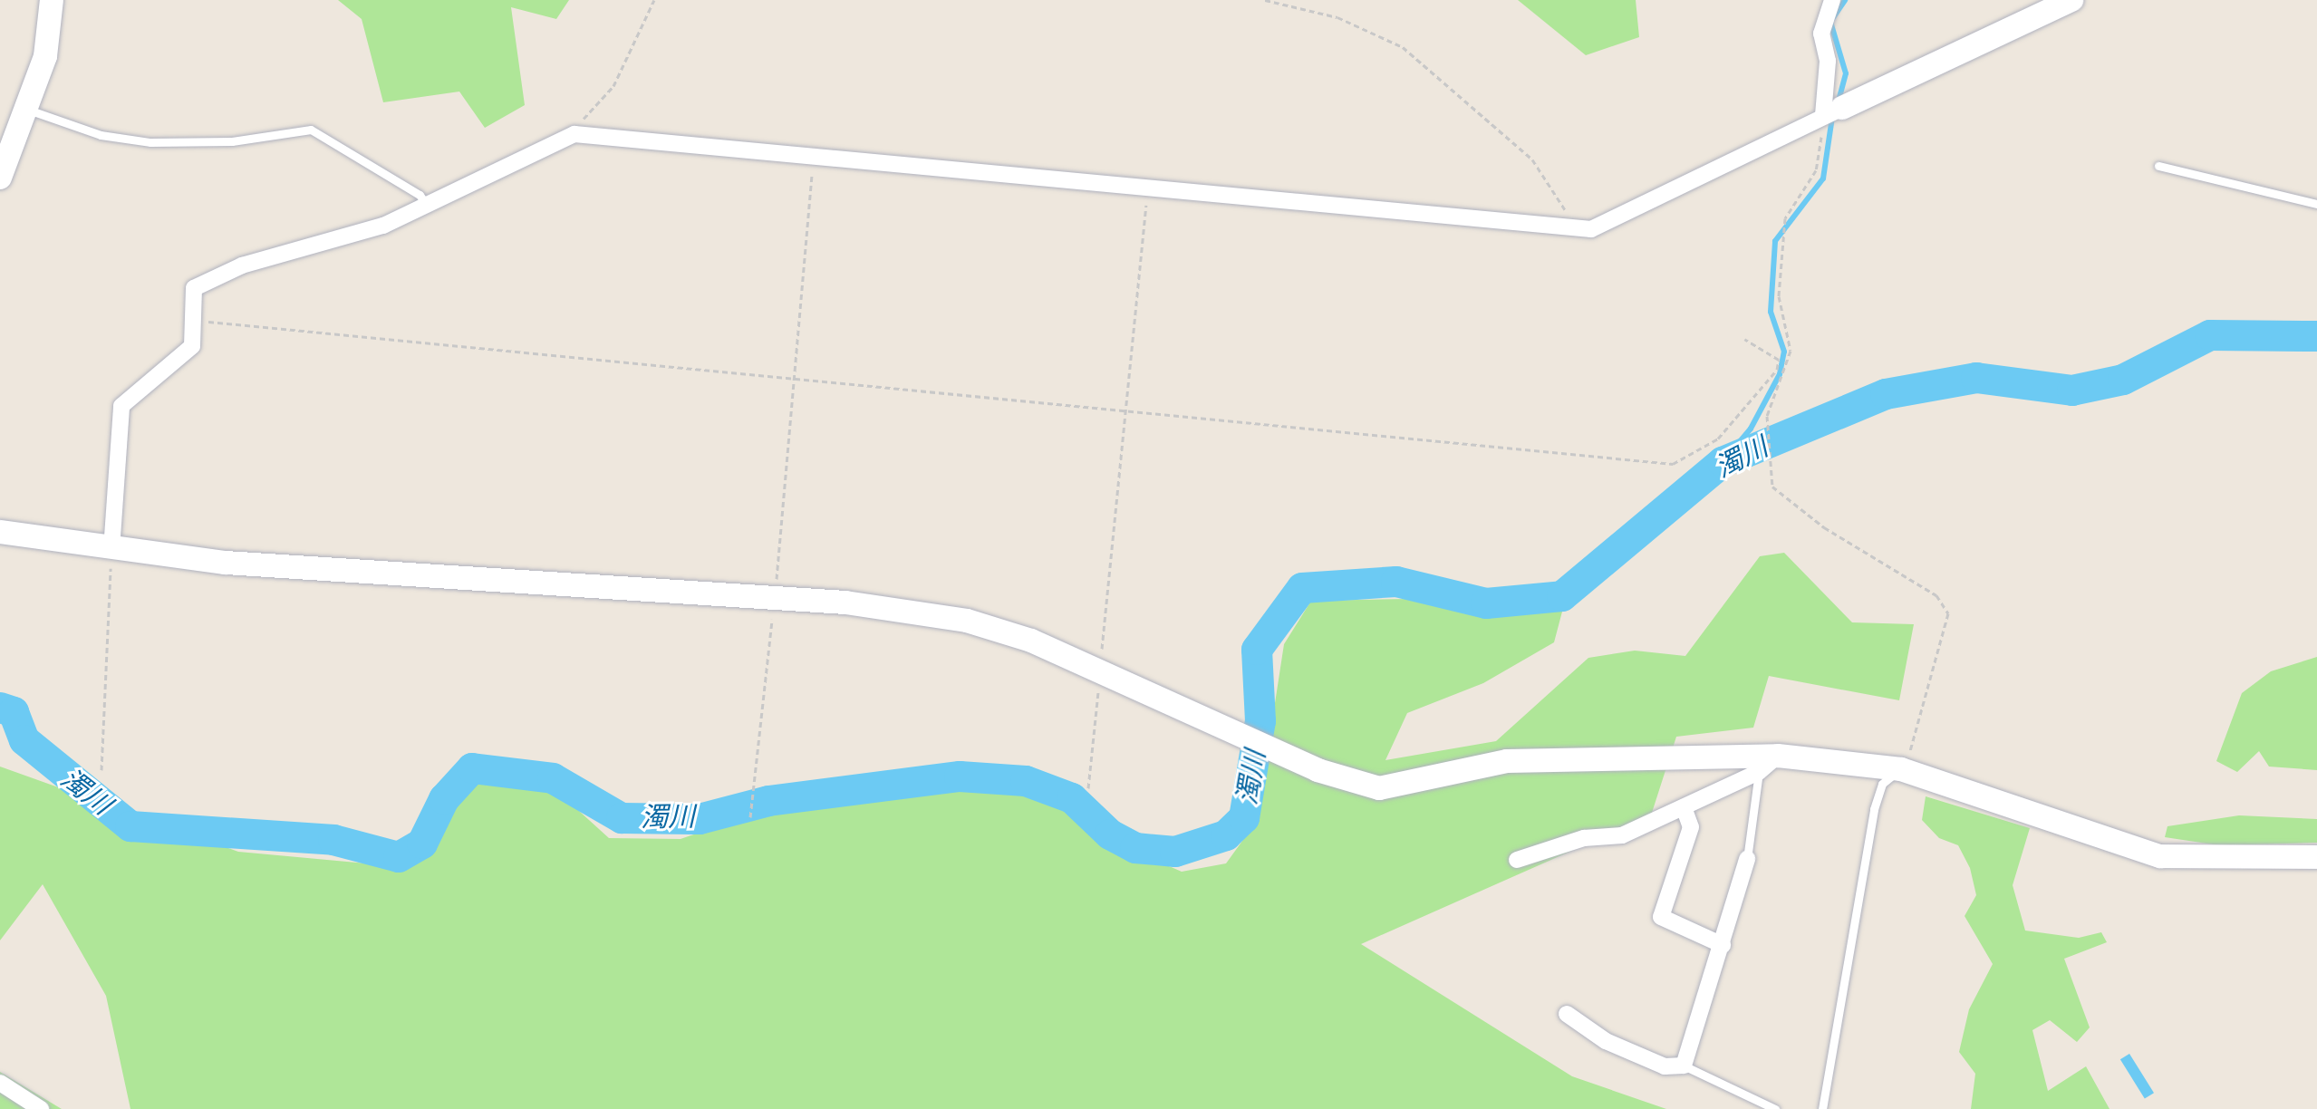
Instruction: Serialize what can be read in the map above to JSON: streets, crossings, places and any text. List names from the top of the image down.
{
  "water": ["濁川"]
}
